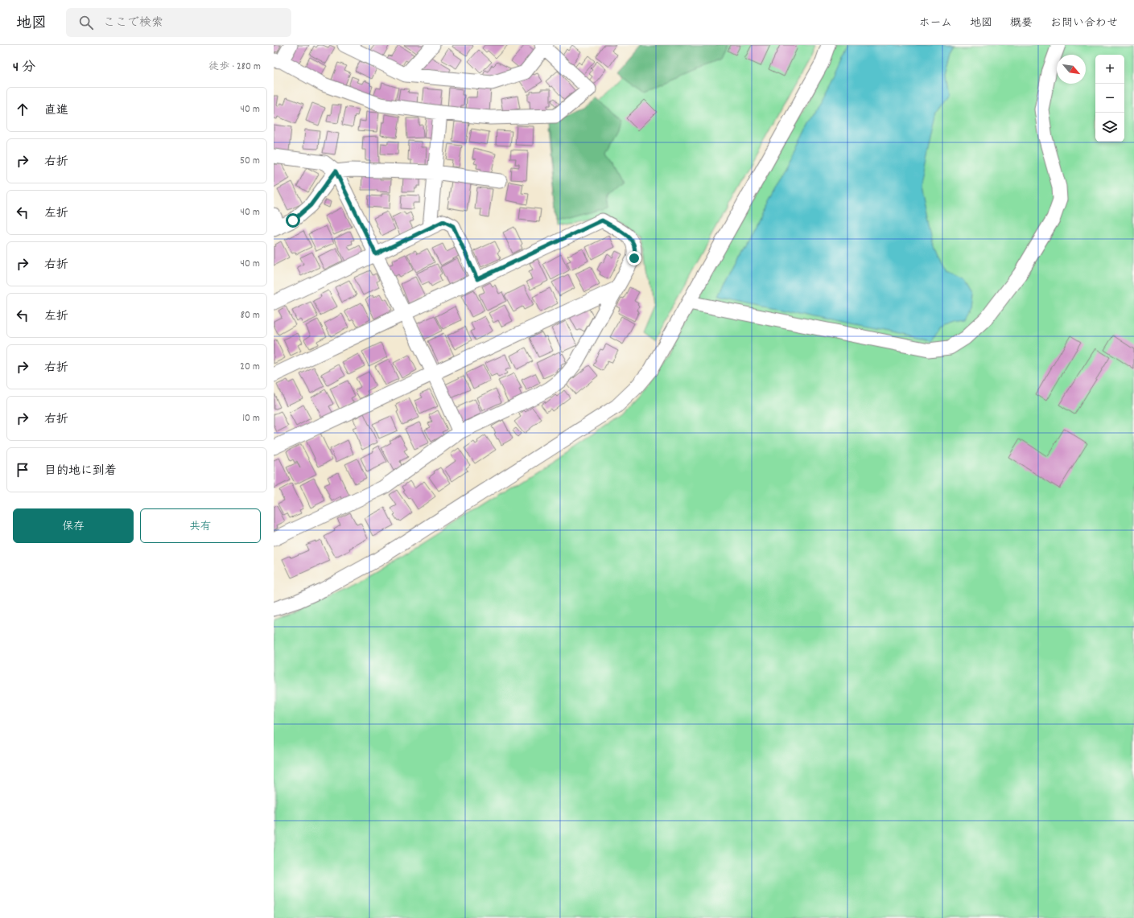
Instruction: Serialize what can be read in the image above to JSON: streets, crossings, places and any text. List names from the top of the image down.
{
  "north": "bottom right",
  "page": {
    "header": "地図",
    "search": "ここで検索",
    "nav": [
      "ホーム",
      "地図",
      "概要",
      "お問い合わせ"
    ],
    "heading": ["4 分", "徒歩 · 280 m"],
    "map_buttons": ["+", "−"],
    "list": [
      ["直進", "40 m"],
      ["右折", "50 m"],
      ["左折", "40 m"],
      ["右折", "40 m"],
      ["左折", "80 m"],
      ["右折", "20 m"],
      ["右折", "10 m"],
      "目的地に到着"
    ],
    "buttons": ["保存", "共有"]
  }
}
